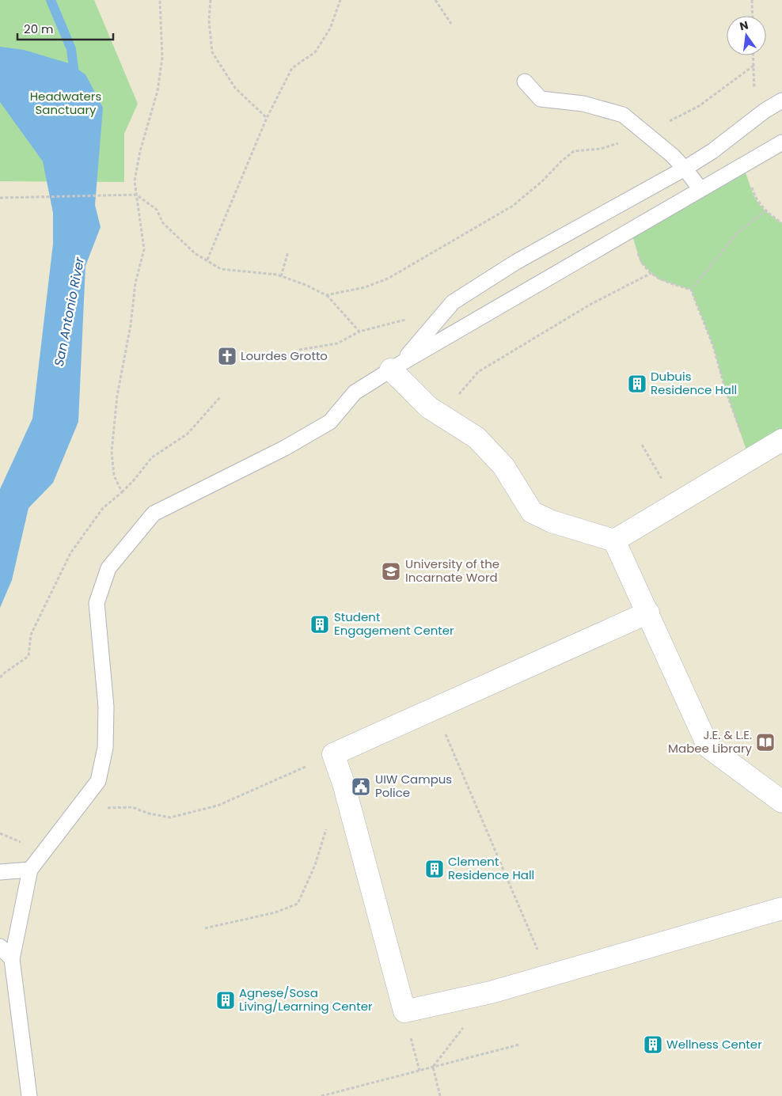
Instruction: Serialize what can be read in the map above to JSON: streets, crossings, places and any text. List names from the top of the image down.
{
  "water": ["San Antonio River"],
  "parks": ["Headwaters Sanctuary"],
  "places": {
    "church": ["Lourdes Grotto"],
    "building": [
      "Dubuis Residence Hall",
      "Student Engagement Center",
      "Clement Residence Hall",
      "Agnese/Sosa Living/Learning Center",
      "Wellness Center"
    ],
    "school or university": ["University of the Incarnate Word"],
    "library": ["J.E. & L.E. Mabee Library"],
    "public building": ["UIW Campus Police"]
  },
  "scale_bar": "20 m",
  "north": "top"
}
